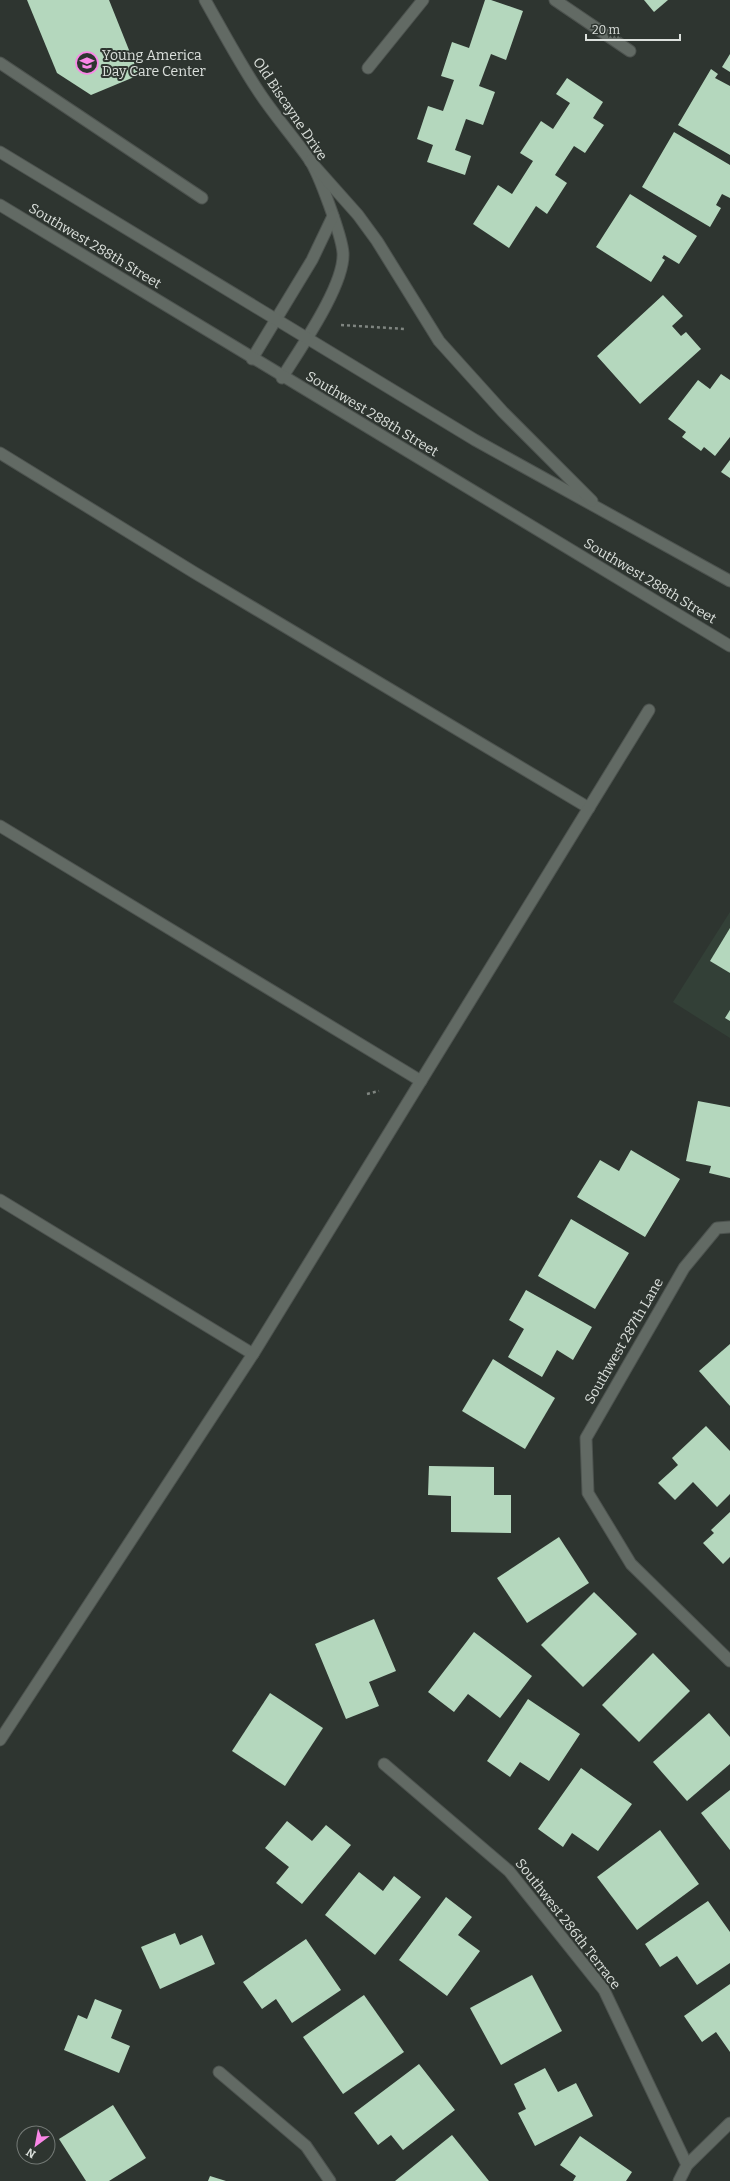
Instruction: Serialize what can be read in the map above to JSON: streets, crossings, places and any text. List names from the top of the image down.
{
  "streets": {
    "street": [
      "Old Biscayne Drive",
      "Southwest 288th Street",
      "Southwest 287th Lane",
      "Southwest 286th Terrace"
    ]
  },
  "crossings": [
    ["Old Biscayne Drive", "Southwest 288th Street"]
  ],
  "places": {
    "school or university": ["Young America Day Care Center"]
  },
  "scale_bar": "20 m",
  "north": "bottom left"
}
